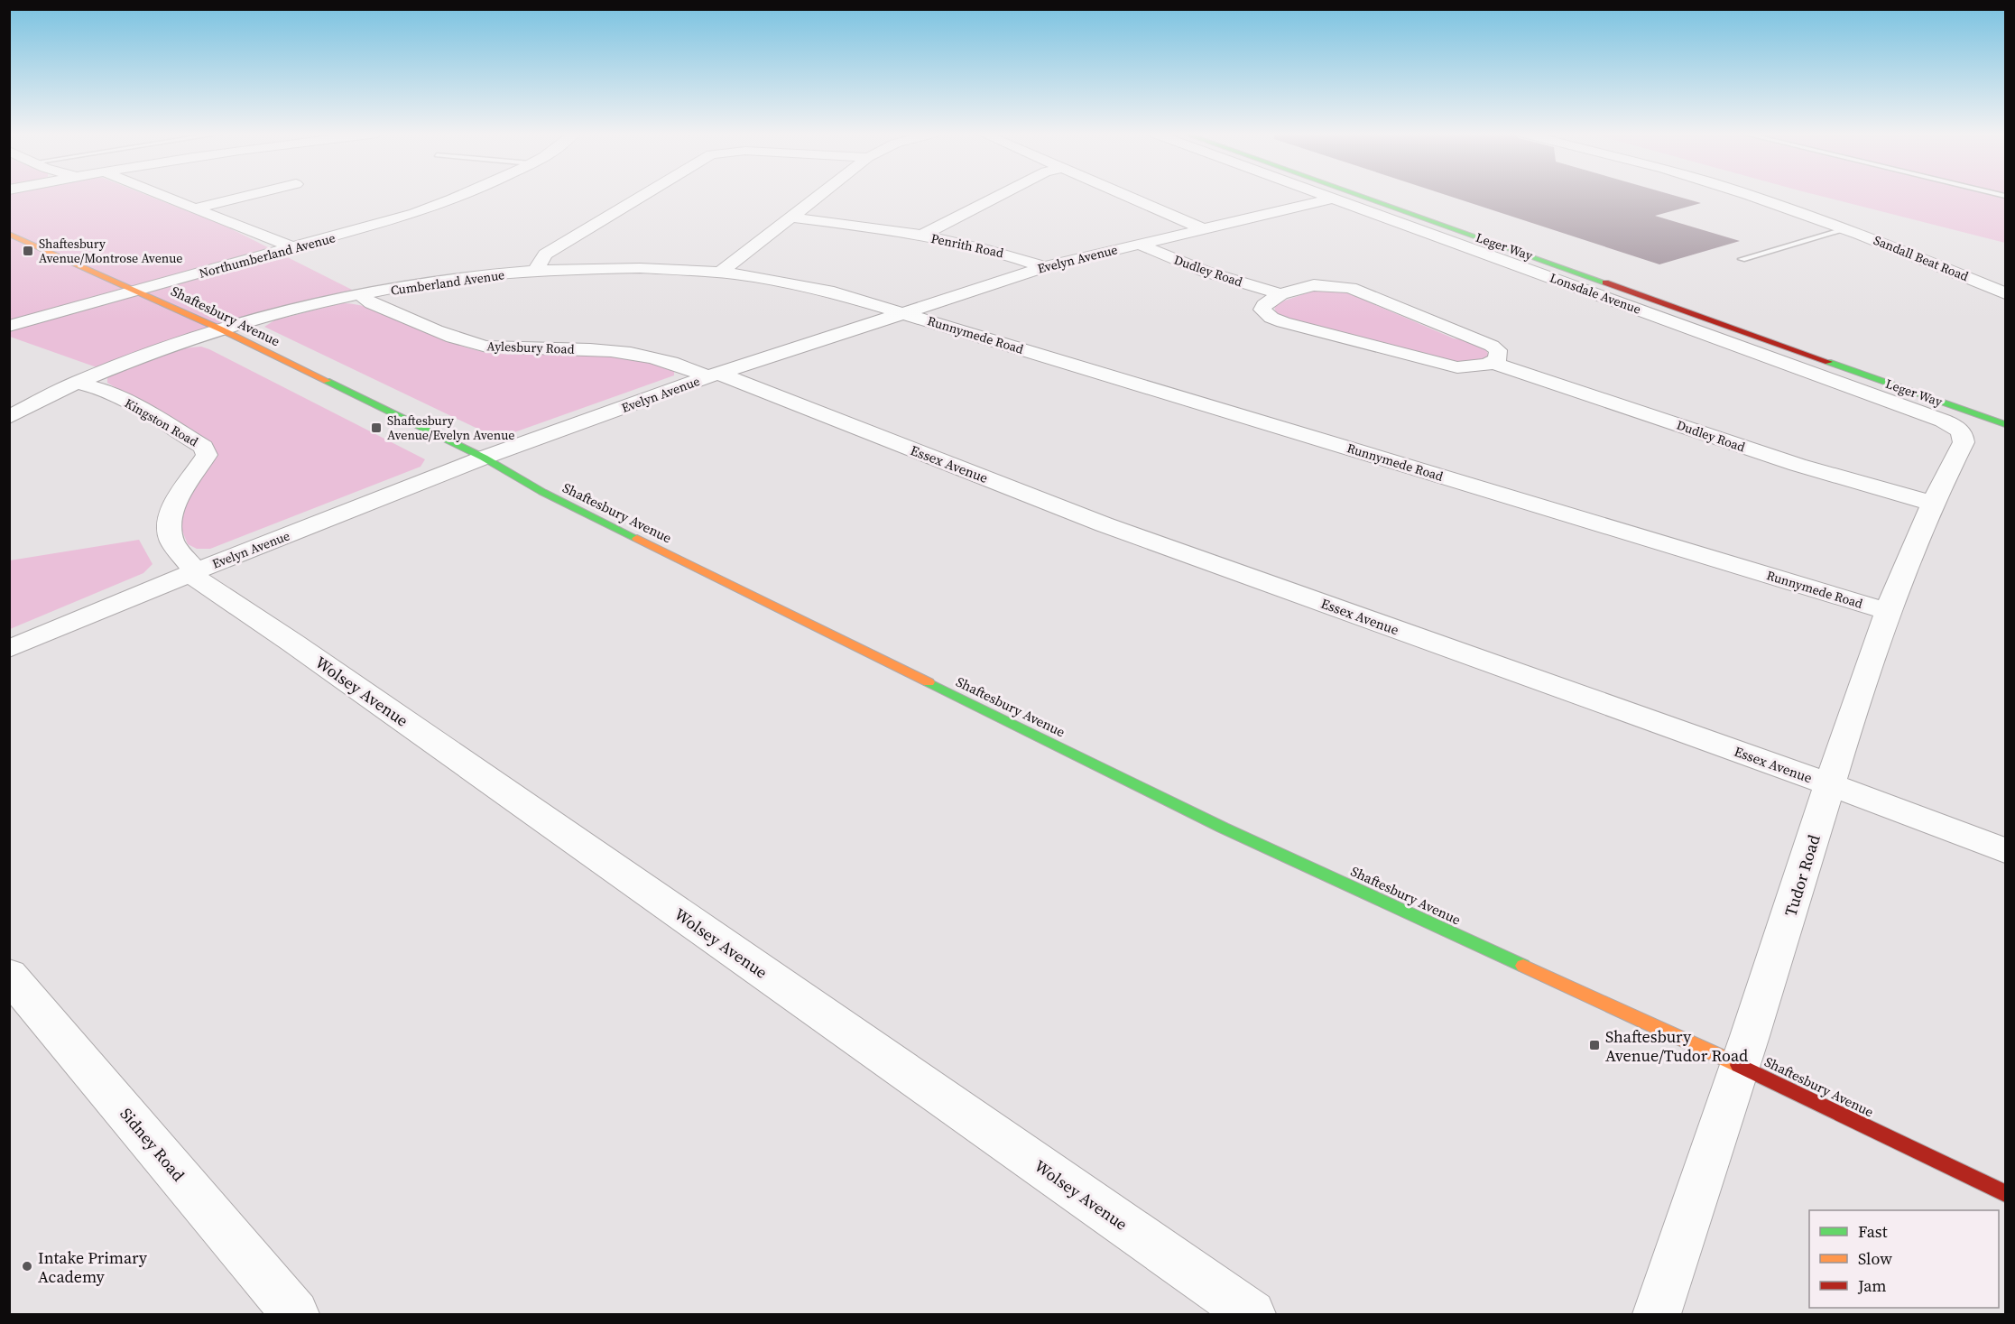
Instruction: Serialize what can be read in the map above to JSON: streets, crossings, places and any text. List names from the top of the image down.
{
  "streets": {
    "main road": ["Leger Way", "Shaftesbury Avenue"],
    "street": [
      "Penrith Road",
      "Northumberland Avenue",
      "Sandall Beat Road",
      "Evelyn Avenue",
      "Dudley Road",
      "Cumberland Avenue",
      "Lonsdale Avenue",
      "Runnymede Road",
      "Aylesbury Road",
      "Kingston Road",
      "Essex Avenue",
      "Wolsey Avenue",
      "Tudor Road",
      "Sidney Road"
    ]
  },
  "crossings": [
    ["Penrith Road", "Evelyn Avenue"],
    ["Northumberland Avenue", "Shaftesbury Avenue"],
    ["Evelyn Avenue", "Dudley Road"],
    ["Evelyn Avenue", "Cumberland Avenue"],
    ["Evelyn Avenue", "Lonsdale Avenue"],
    ["Evelyn Avenue", "Shaftesbury Avenue"],
    ["Evelyn Avenue", "Runnymede Road"],
    ["Evelyn Avenue", "Aylesbury Road"],
    ["Evelyn Avenue", "Kingston Road"],
    ["Evelyn Avenue", "Essex Avenue"],
    ["Evelyn Avenue", "Wolsey Avenue"],
    ["Dudley Road", "Tudor Road"],
    ["Cumberland Avenue", "Shaftesbury Avenue"],
    ["Cumberland Avenue", "Runnymede Road"],
    ["Cumberland Avenue", "Aylesbury Road"],
    ["Cumberland Avenue", "Kingston Road"],
    ["Lonsdale Avenue", "Tudor Road"],
    ["Shaftesbury Avenue", "Tudor Road"],
    ["Runnymede Road", "Tudor Road"],
    ["Aylesbury Road", "Essex Avenue"],
    ["Kingston Road", "Wolsey Avenue"],
    ["Essex Avenue", "Tudor Road"]
  ],
  "places": {
    "transit": ["Shaftesbury Avenue/Montrose Avenue", "Shaftesbury Avenue/Evelyn Avenue", "Shaftesbury Avenue/Tudor Road"],
    "other": ["Intake Primary Academy"]
  },
  "legend": ["Fast", "Slow", "Jam"]
}
